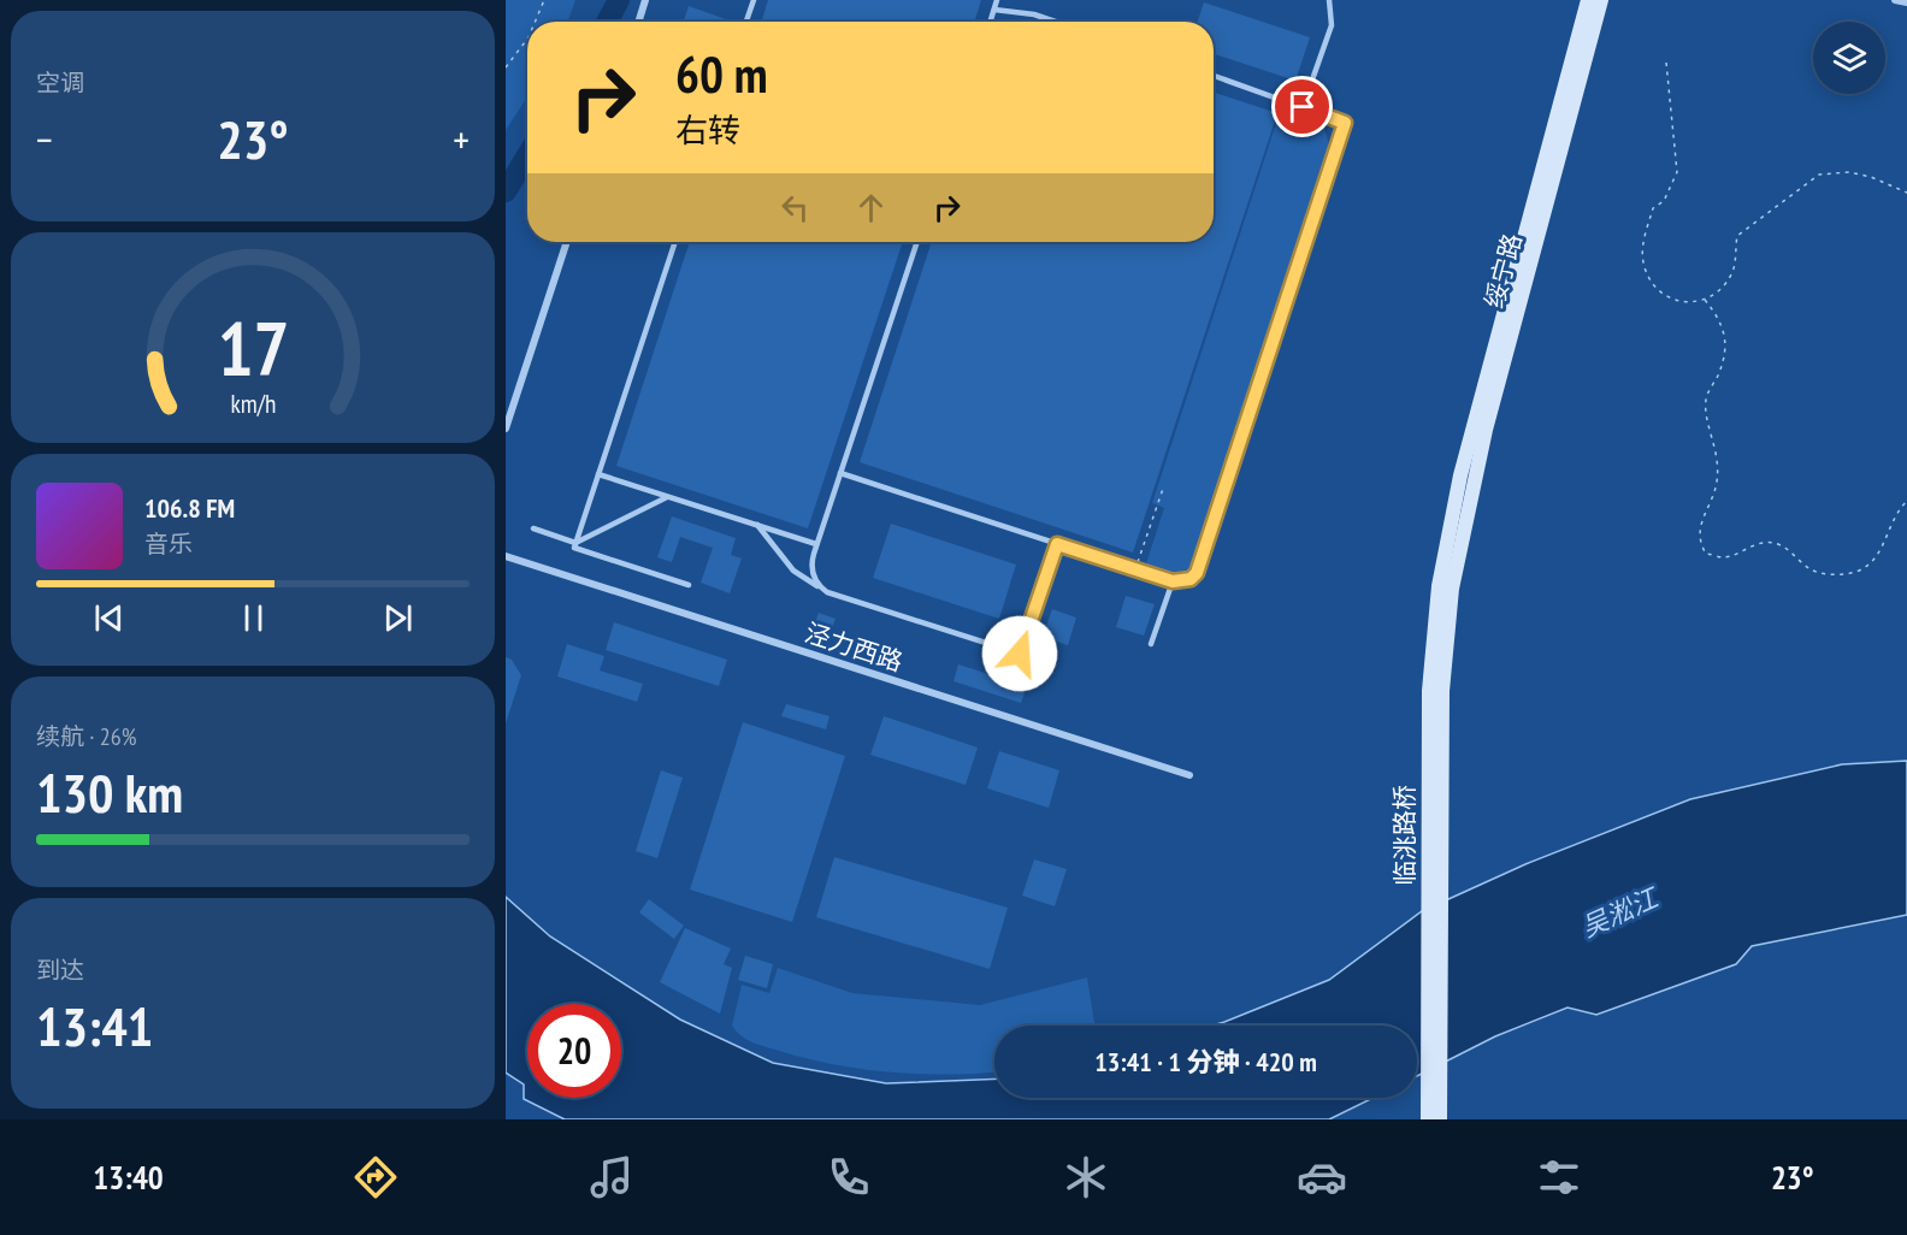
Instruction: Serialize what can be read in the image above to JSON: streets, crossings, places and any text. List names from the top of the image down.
{
  "streets": {
    "main road": ["绥宁路", "临洮路桥"],
    "street": ["泾力西路"]
  },
  "crossings": [
    ["绥宁路", "临洮路桥"]
  ],
  "water": ["吴淞江"],
  "page": {
    "tile": [
      "空调",
      ["续航 · 26%", "130 km"],
      ["到达", "13:41"]
    ],
    "turn": ["60 m", "右转"],
    "heat": ["−", "23°", "+"],
    "song": ["106.8 FM", "音乐"],
    "limit": "20",
    "trip": "13:41 · 1 分钟 · 420 m",
    "tabs": ["13:40", "23°"],
    "gauge": ["17", "km/h"]
  }
}
